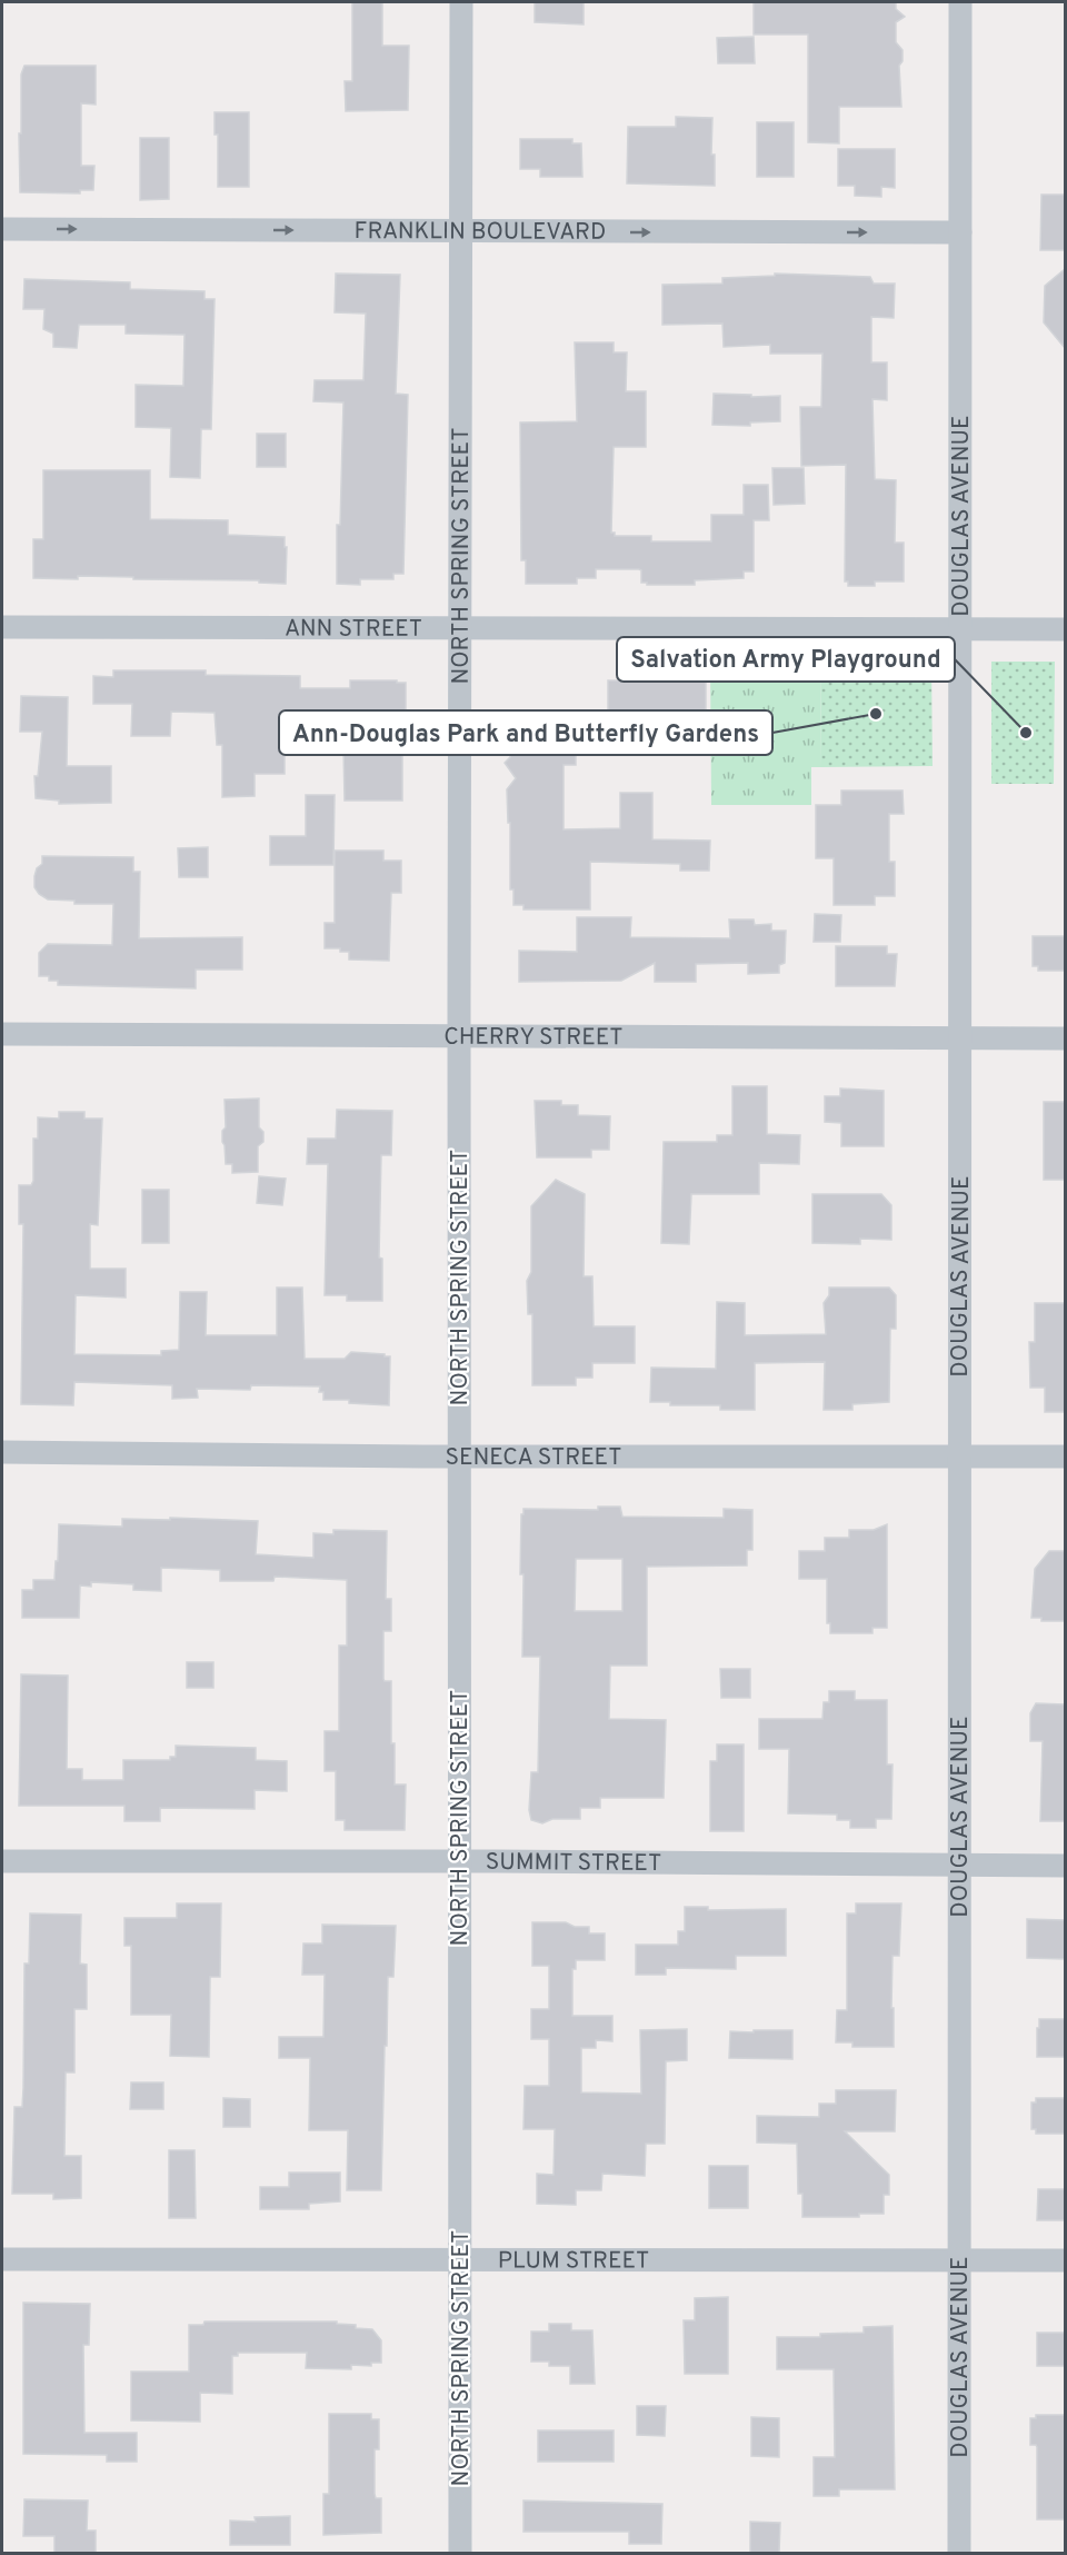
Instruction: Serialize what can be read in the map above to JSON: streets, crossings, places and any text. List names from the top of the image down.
{
  "streets": {
    "street": [
      "FRANKLIN BOULEVARD",
      "DOUGLAS AVENUE",
      "NORTH SPRING STREET",
      "ANN STREET",
      "CHERRY STREET",
      "SENECA STREET",
      "SUMMIT STREET",
      "PLUM STREET"
    ]
  },
  "crossings": [
    ["FRANKLIN BOULEVARD", "DOUGLAS AVENUE"],
    ["FRANKLIN BOULEVARD", "NORTH SPRING STREET"],
    ["DOUGLAS AVENUE", "ANN STREET"],
    ["DOUGLAS AVENUE", "CHERRY STREET"],
    ["DOUGLAS AVENUE", "SENECA STREET"],
    ["DOUGLAS AVENUE", "SUMMIT STREET"],
    ["DOUGLAS AVENUE", "PLUM STREET"],
    ["NORTH SPRING STREET", "ANN STREET"],
    ["NORTH SPRING STREET", "CHERRY STREET"],
    ["NORTH SPRING STREET", "SENECA STREET"],
    ["NORTH SPRING STREET", "SUMMIT STREET"],
    ["NORTH SPRING STREET", "PLUM STREET"]
  ],
  "one_way": ["FRANKLIN BOULEVARD"],
  "places": ["Ann-Douglas Park and Butterfly Gardens", "Salvation Army Playground"]
}
